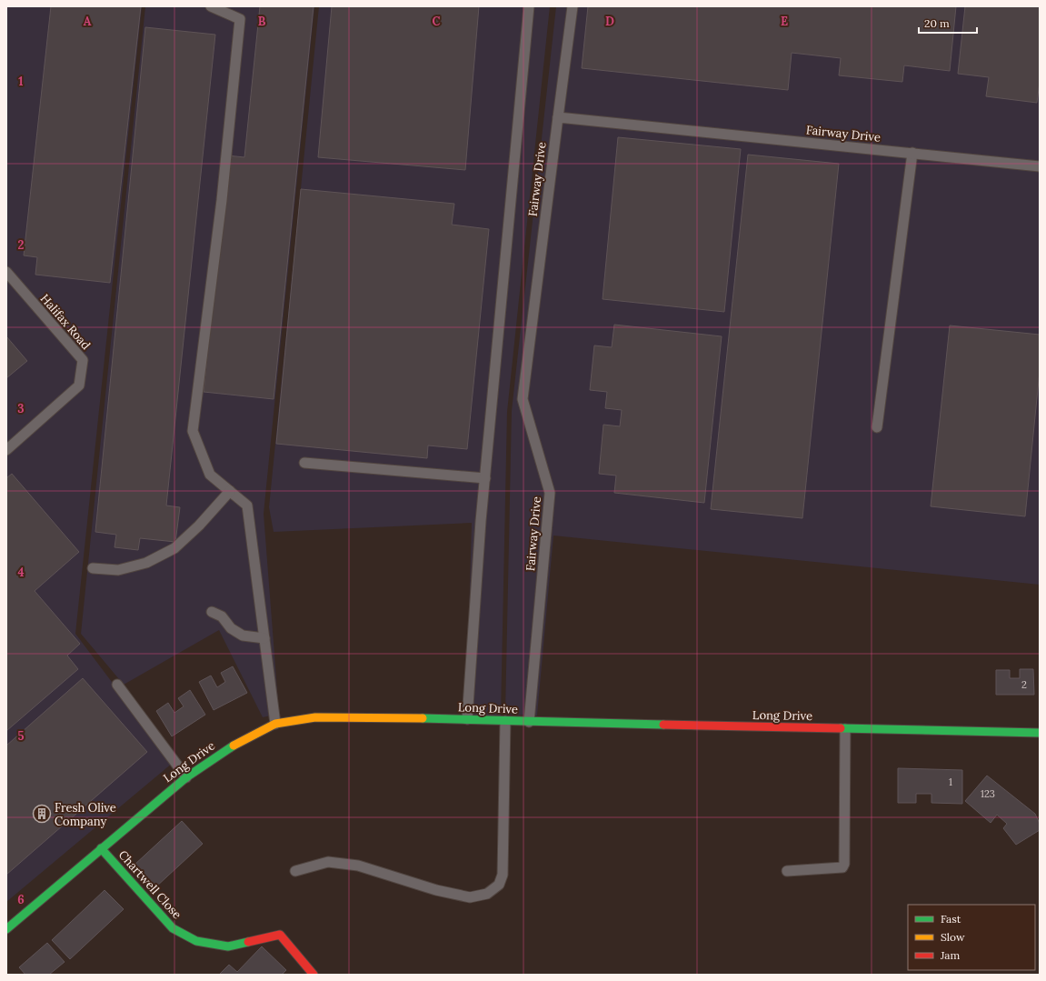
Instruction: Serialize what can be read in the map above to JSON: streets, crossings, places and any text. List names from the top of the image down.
{
  "streets": {
    "street": ["Long Drive", "Chartwell Close"],
    "lane": ["Fairway Drive", "Halifax Road"]
  },
  "crossings": [
    ["Fairway Drive", "Long Drive"],
    ["Long Drive", "Chartwell Close"]
  ],
  "places": {
    "building": ["Fresh Olive Company"]
  },
  "house_numbers": ["2", "1", "123"],
  "legend": ["Fast", "Slow", "Jam"],
  "scale_bar": "20 m",
  "grid": {
    "columns": [
      "A",
      "B",
      "C",
      "D",
      "E"
    ],
    "rows": [
      "1",
      "2",
      "3",
      "4",
      "5",
      "6"
    ]
  }
}
